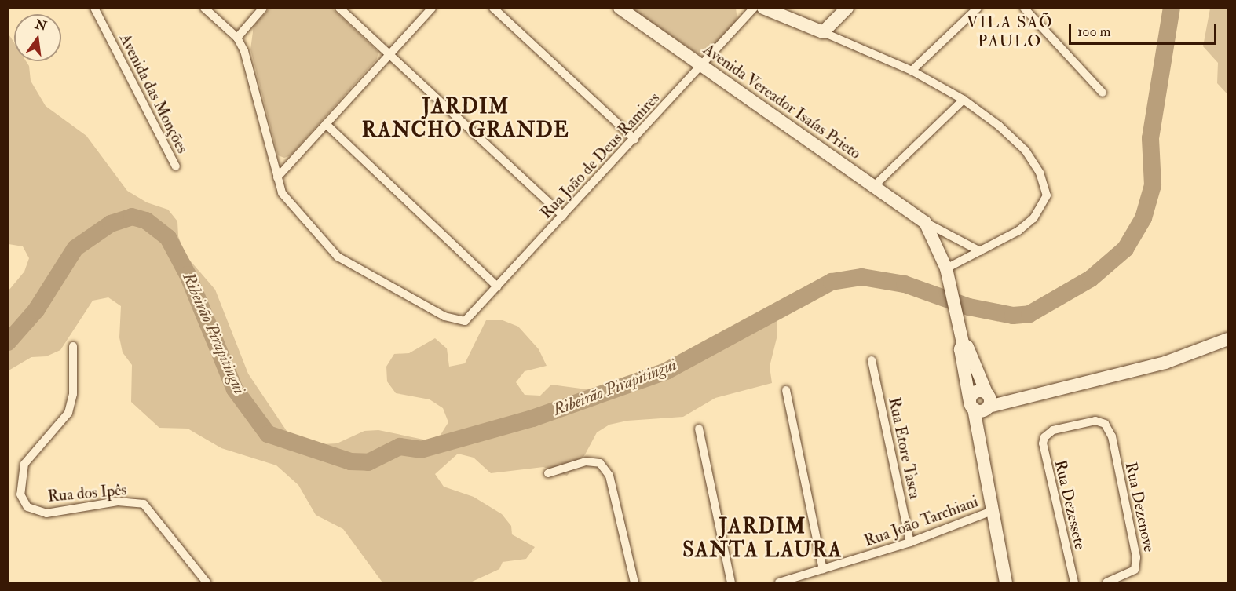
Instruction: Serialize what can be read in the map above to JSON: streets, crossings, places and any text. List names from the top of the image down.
{
  "streets": {
    "main road": ["Avenida Vereador Isaías Prieto"],
    "street": [
      "Avenida das Monções",
      "Rua João de Deus Ramires",
      "Rua Etore Tasca",
      "Rua dos Ipês",
      "Rua Dezessete",
      "Rua Dezenove",
      "Rua João Tarchiani"
    ]
  },
  "crossings": [
    ["Avenida Vereador Isaías Prieto", "Rua João de Deus Ramires"],
    ["Rua Etore Tasca", "Rua João Tarchiani"],
    ["Rua Dezessete", "Rua Dezenove"]
  ],
  "districts": ["VILA SAÕ PAULO", "JARDIM RANCHO GRANDE", "JARDIM SANTA LAURA"],
  "water": ["Ribeirão Pirapitingui"],
  "scale_bar": "100 m",
  "north": "top"
}
